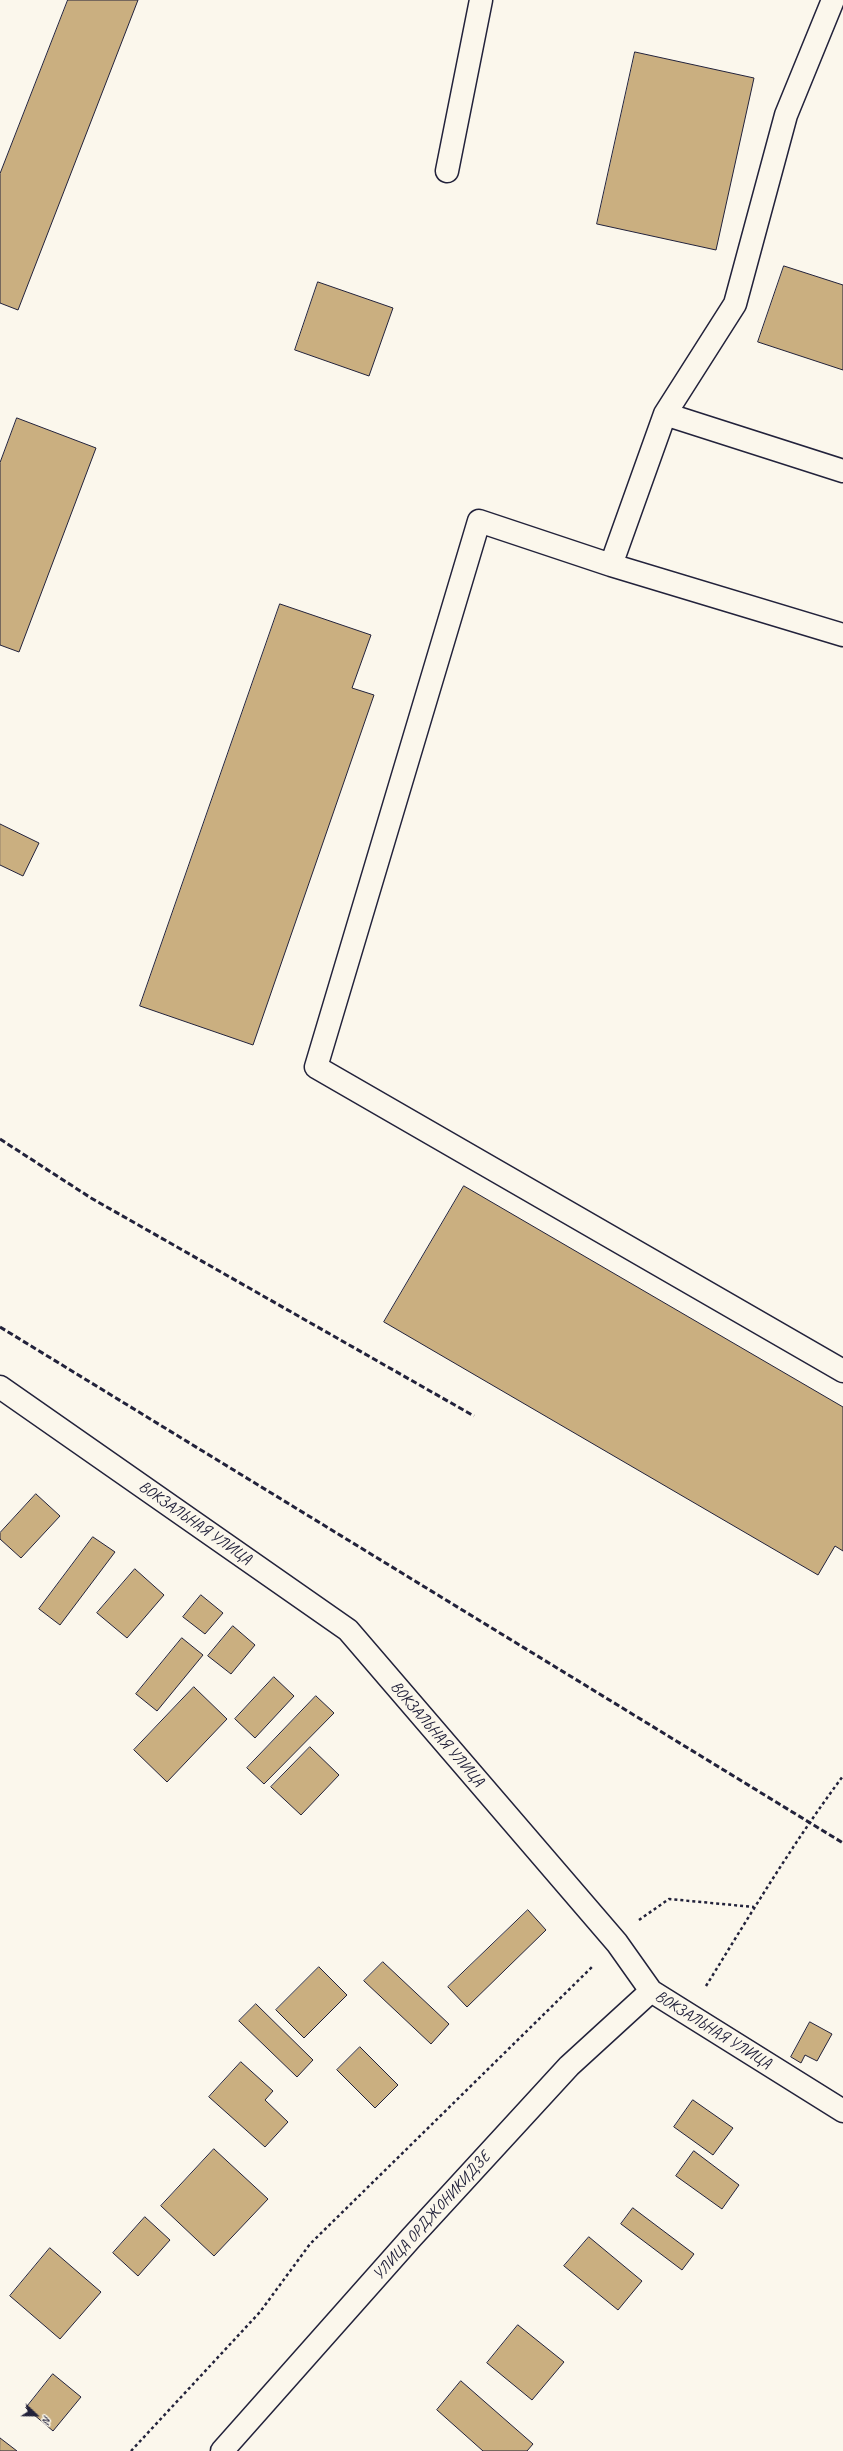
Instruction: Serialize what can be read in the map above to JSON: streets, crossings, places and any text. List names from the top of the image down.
{
  "streets": {
    "street": ["ВОКЗАЛЬНАЯ УЛИЦА", "УЛИЦА ОРДЖОНИКИДЗЕ"]
  },
  "crossings": [
    ["ВОКЗАЛЬНАЯ УЛИЦА", "УЛИЦА ОРДЖОНИКИДЗЕ"]
  ],
  "north": "right"
}
